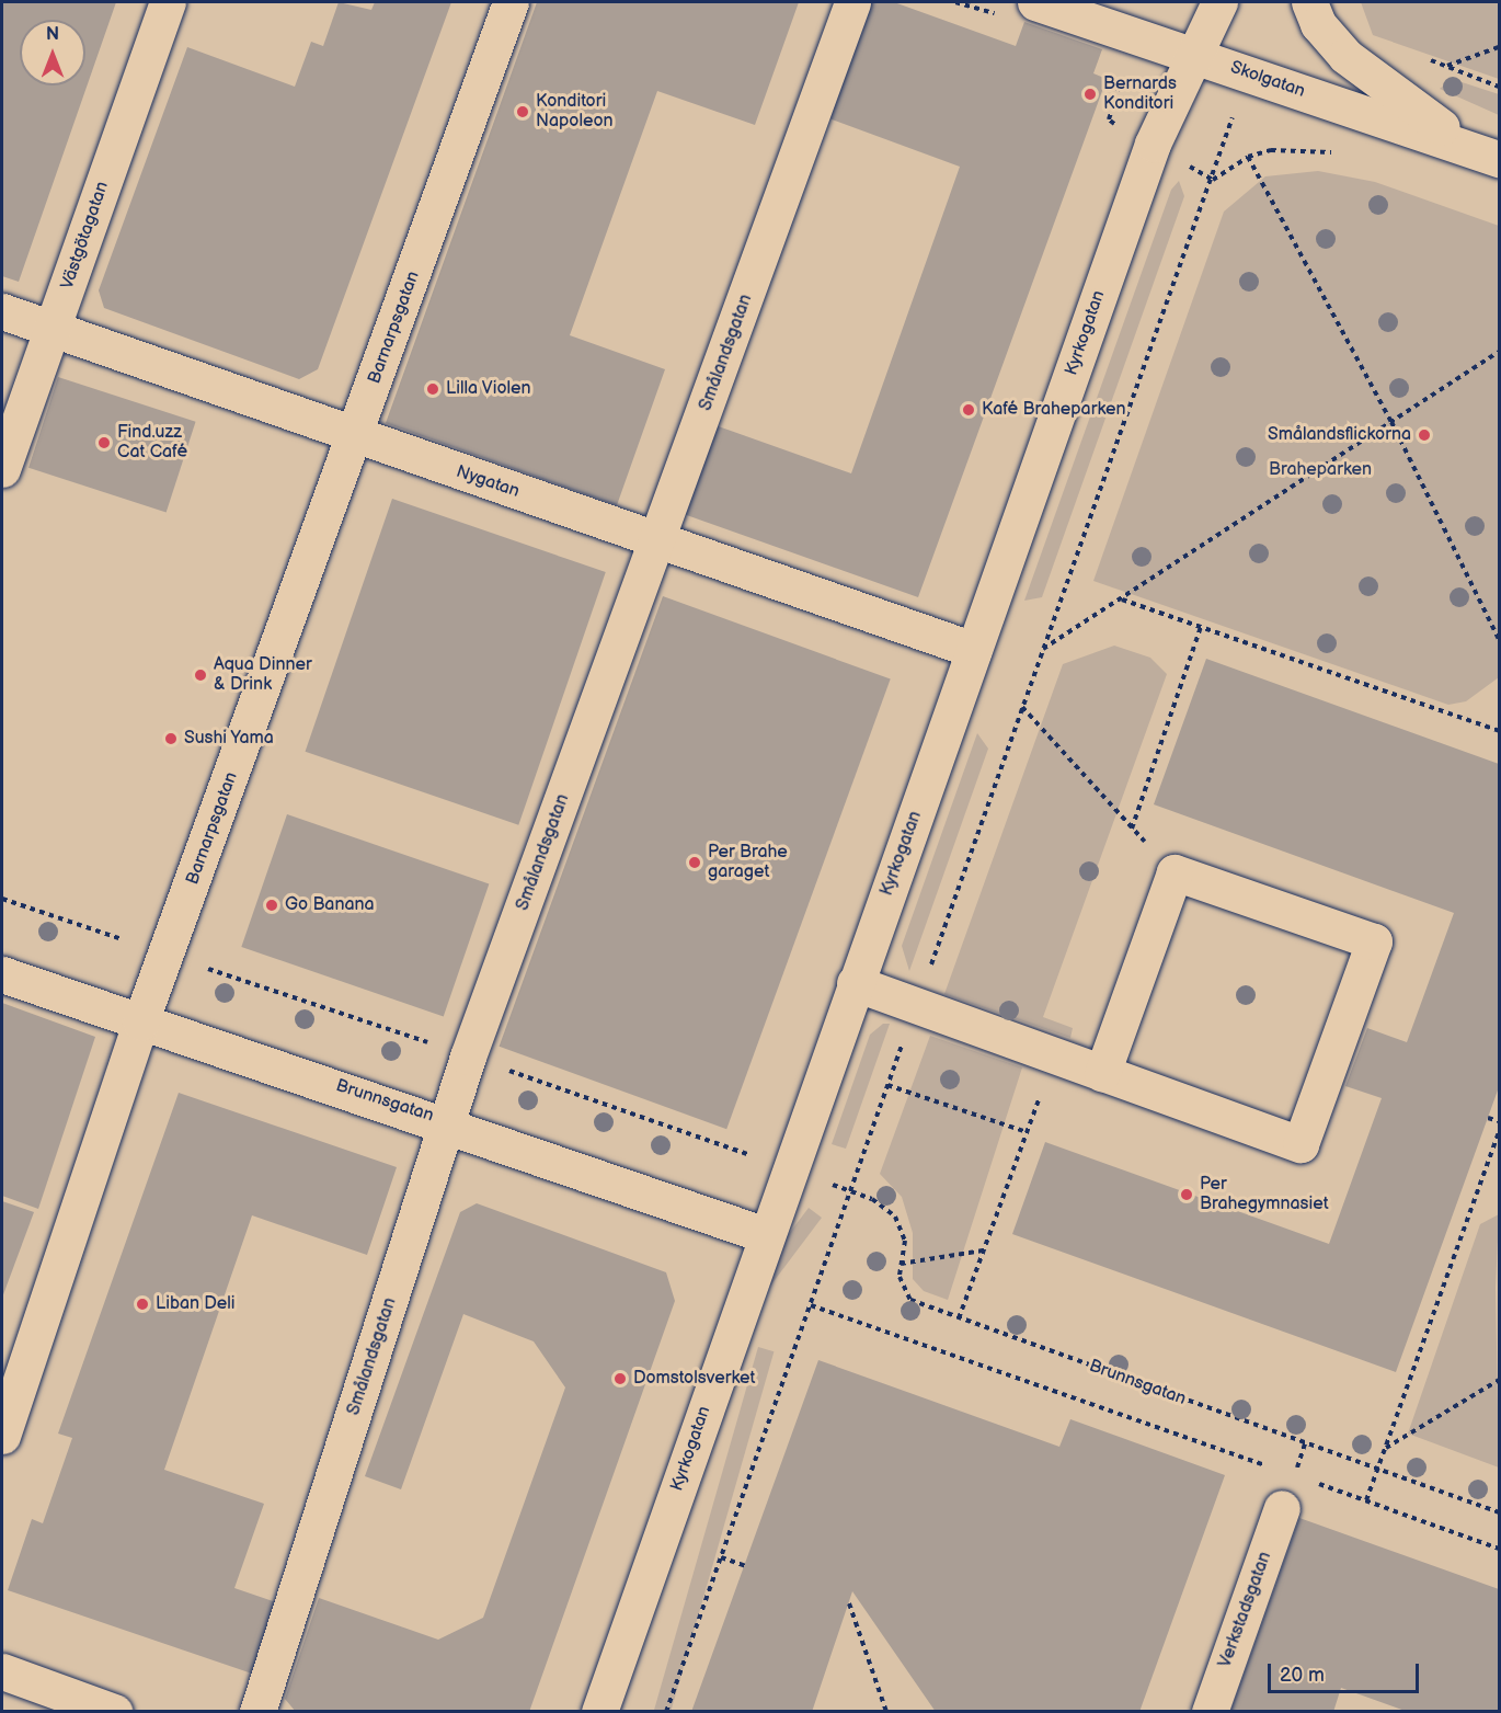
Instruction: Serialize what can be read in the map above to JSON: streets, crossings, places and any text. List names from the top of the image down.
{
  "streets": {
    "street": [
      "Skolgatan",
      "Västgötagatan",
      "Barnarpsgatan",
      "Kyrkogatan",
      "Smålandsgatan",
      "Nygatan",
      "Brunnsgatan",
      "Verkstadsgatan"
    ]
  },
  "crossings": [
    ["Skolgatan", "Kyrkogatan"],
    ["Västgötagatan", "Nygatan"],
    ["Barnarpsgatan", "Nygatan"],
    ["Barnarpsgatan", "Brunnsgatan"],
    ["Kyrkogatan", "Nygatan"],
    ["Kyrkogatan", "Brunnsgatan"],
    ["Smålandsgatan", "Nygatan"],
    ["Smålandsgatan", "Brunnsgatan"]
  ],
  "parks": ["Braheparken"],
  "places": [
    "Bernards Konditori",
    "Konditori Napoleon",
    "Lilla Violen",
    "Kafé Braheparken",
    "Smålandsflickorna",
    "Find.uzz Cat Café",
    "Aqua Dinner & Drink",
    "Sushi Yama",
    "Per Brahe garaget",
    "Go Banana",
    "Per Brahegymnasiet",
    "Liban Deli",
    "Domstolsverket"
  ],
  "scale_bar": "20 m",
  "north": "top"
}
